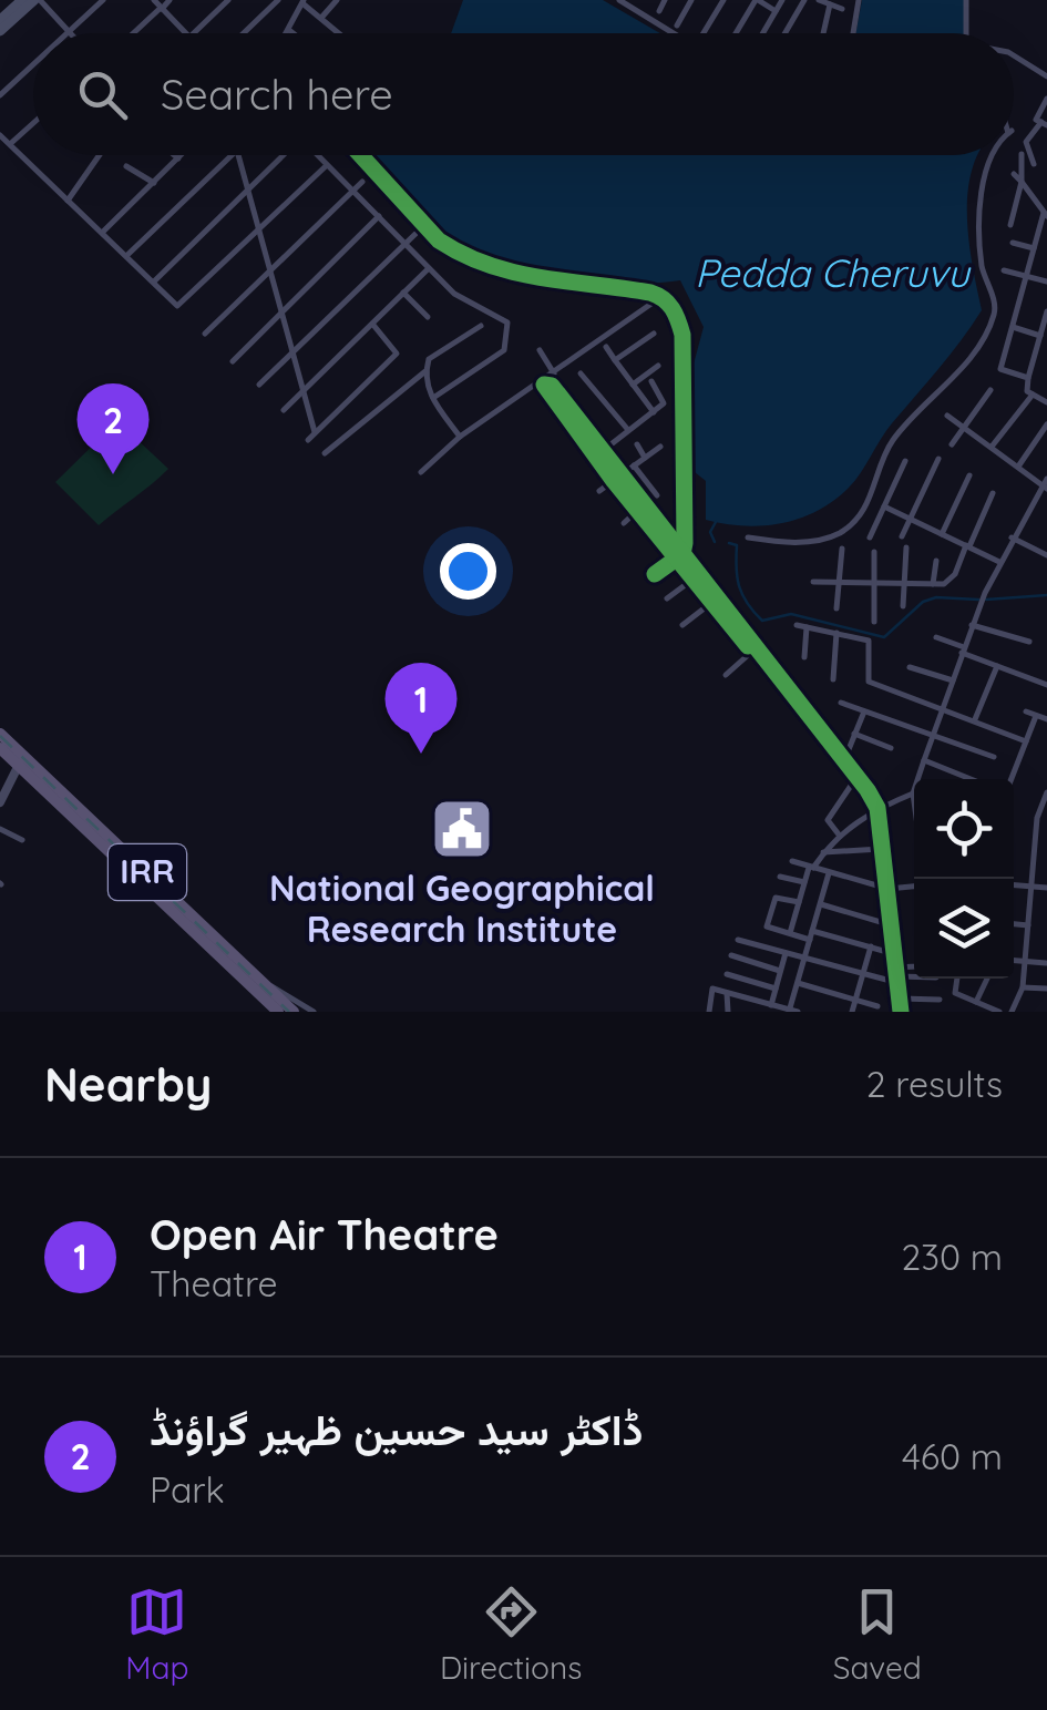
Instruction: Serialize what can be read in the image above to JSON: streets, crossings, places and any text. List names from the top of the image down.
{
  "streets": {
    "main road": ["IRR"]
  },
  "water": ["Pedda Cheruvu"],
  "places": {
    "public building": ["National Geographical Research Institute"]
  },
  "page": {
    "search": "Search here",
    "pins": ["2", "1"],
    "heading": ["Nearby", "2 results"],
    "list": [
      {
        "mark": "1",
        "name": "Open Air Theatre",
        "note": "Theatre",
        "value": "230 m"
      },
      {
        "mark": "2",
        "name": "ڈاکٹر سید حسین ظہیر گراؤنڈ",
        "note": "Park",
        "value": "460 m"
      }
    ],
    "nav": ["Map", "Directions", "Saved"]
  }
}
